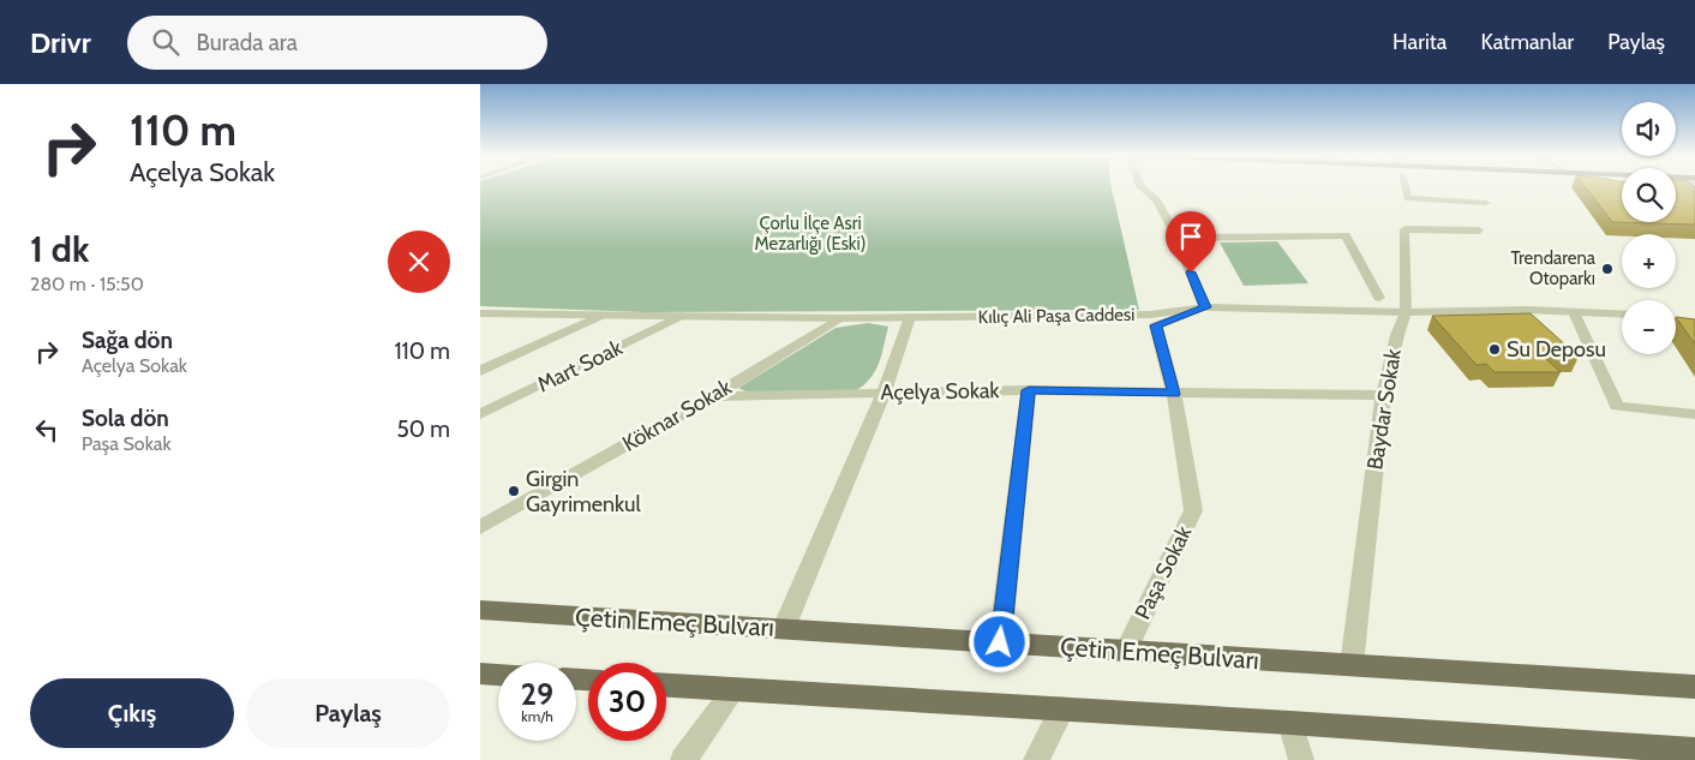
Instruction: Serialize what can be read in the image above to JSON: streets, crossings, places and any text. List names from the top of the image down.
{
  "streets": {
    "main road": ["Çetin Emeç Bulvarı"],
    "street": [
      "Kılıç Ali Paşa Caddesi",
      "Mart Soak",
      "Açelya Sokak",
      "Baydar Sokak",
      "Köknar Sokak",
      "Paşa Sokak"
    ]
  },
  "crossings": [
    ["Kılıç Ali Paşa Caddesi", "Mart Soak"],
    ["Kılıç Ali Paşa Caddesi", "Baydar Sokak"],
    ["Kılıç Ali Paşa Caddesi", "Köknar Sokak"],
    ["Kılıç Ali Paşa Caddesi", "Paşa Sokak"],
    ["Açelya Sokak", "Baydar Sokak"],
    ["Açelya Sokak", "Köknar Sokak"],
    ["Açelya Sokak", "Paşa Sokak"],
    ["Baydar Sokak", "Çetin Emeç Bulvarı"],
    ["Paşa Sokak", "Çetin Emeç Bulvarı"]
  ],
  "parks": ["Çorlu İlçe Asri Mezarlığı (Eski)"],
  "places": ["Trendarena Otoparkı", "Su Deposu", "Girgin Gayrimenkul"],
  "page": {
    "header": "Drivr",
    "search": "Burada ara",
    "nav": ["Harita", "Katmanlar", "Paylaş"],
    "turn": ["110 m", "Açelya Sokak"],
    "map_buttons": ["+", "−"],
    "heading": ["1 dk", "280 m · 15:50"],
    "list": [
      {
        "name": "Sağa dön",
        "note": "Açelya Sokak",
        "value": "110 m"
      },
      {
        "name": "Sola dön",
        "note": "Paşa Sokak",
        "value": "50 m"
      }
    ],
    "speed": "29 km/h",
    "limit": "30",
    "buttons": ["Çıkış", "Paylaş"]
  }
}
